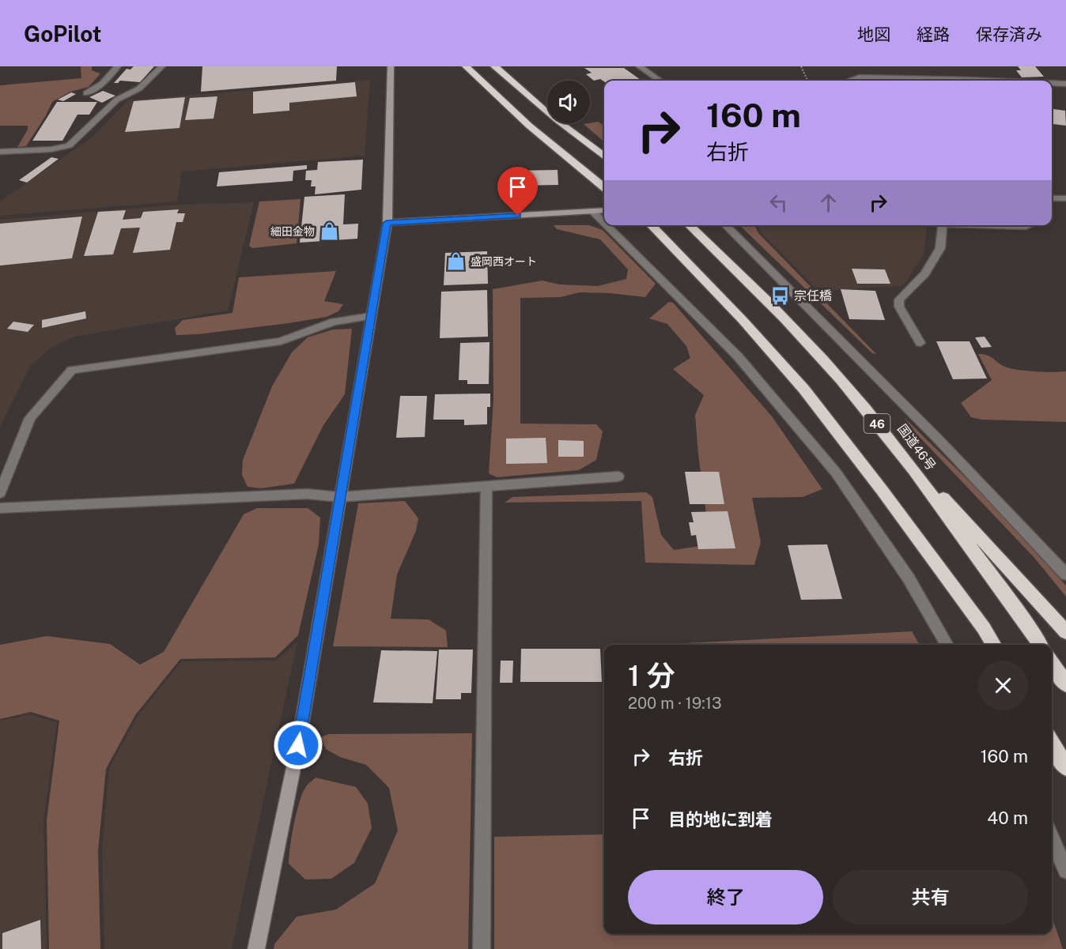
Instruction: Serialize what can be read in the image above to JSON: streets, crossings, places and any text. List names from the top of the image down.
{
  "streets": {
    "highway": ["46", "国道46号"]
  },
  "places": {
    "shop": ["細田金物", "盛岡西オート"],
    "bus stop": ["宗任橋"]
  },
  "page": {
    "header": "GoPilot",
    "nav": ["地図", "経路", "保存済み"],
    "turn": ["160 m", "右折"],
    "heading": ["1 分", "200 m · 19:13"],
    "list": [
      {
        "name": "右折",
        "value": "160 m"
      },
      {
        "name": "目的地に到着",
        "value": "40 m"
      }
    ],
    "buttons": ["終了", "共有"]
  }
}
